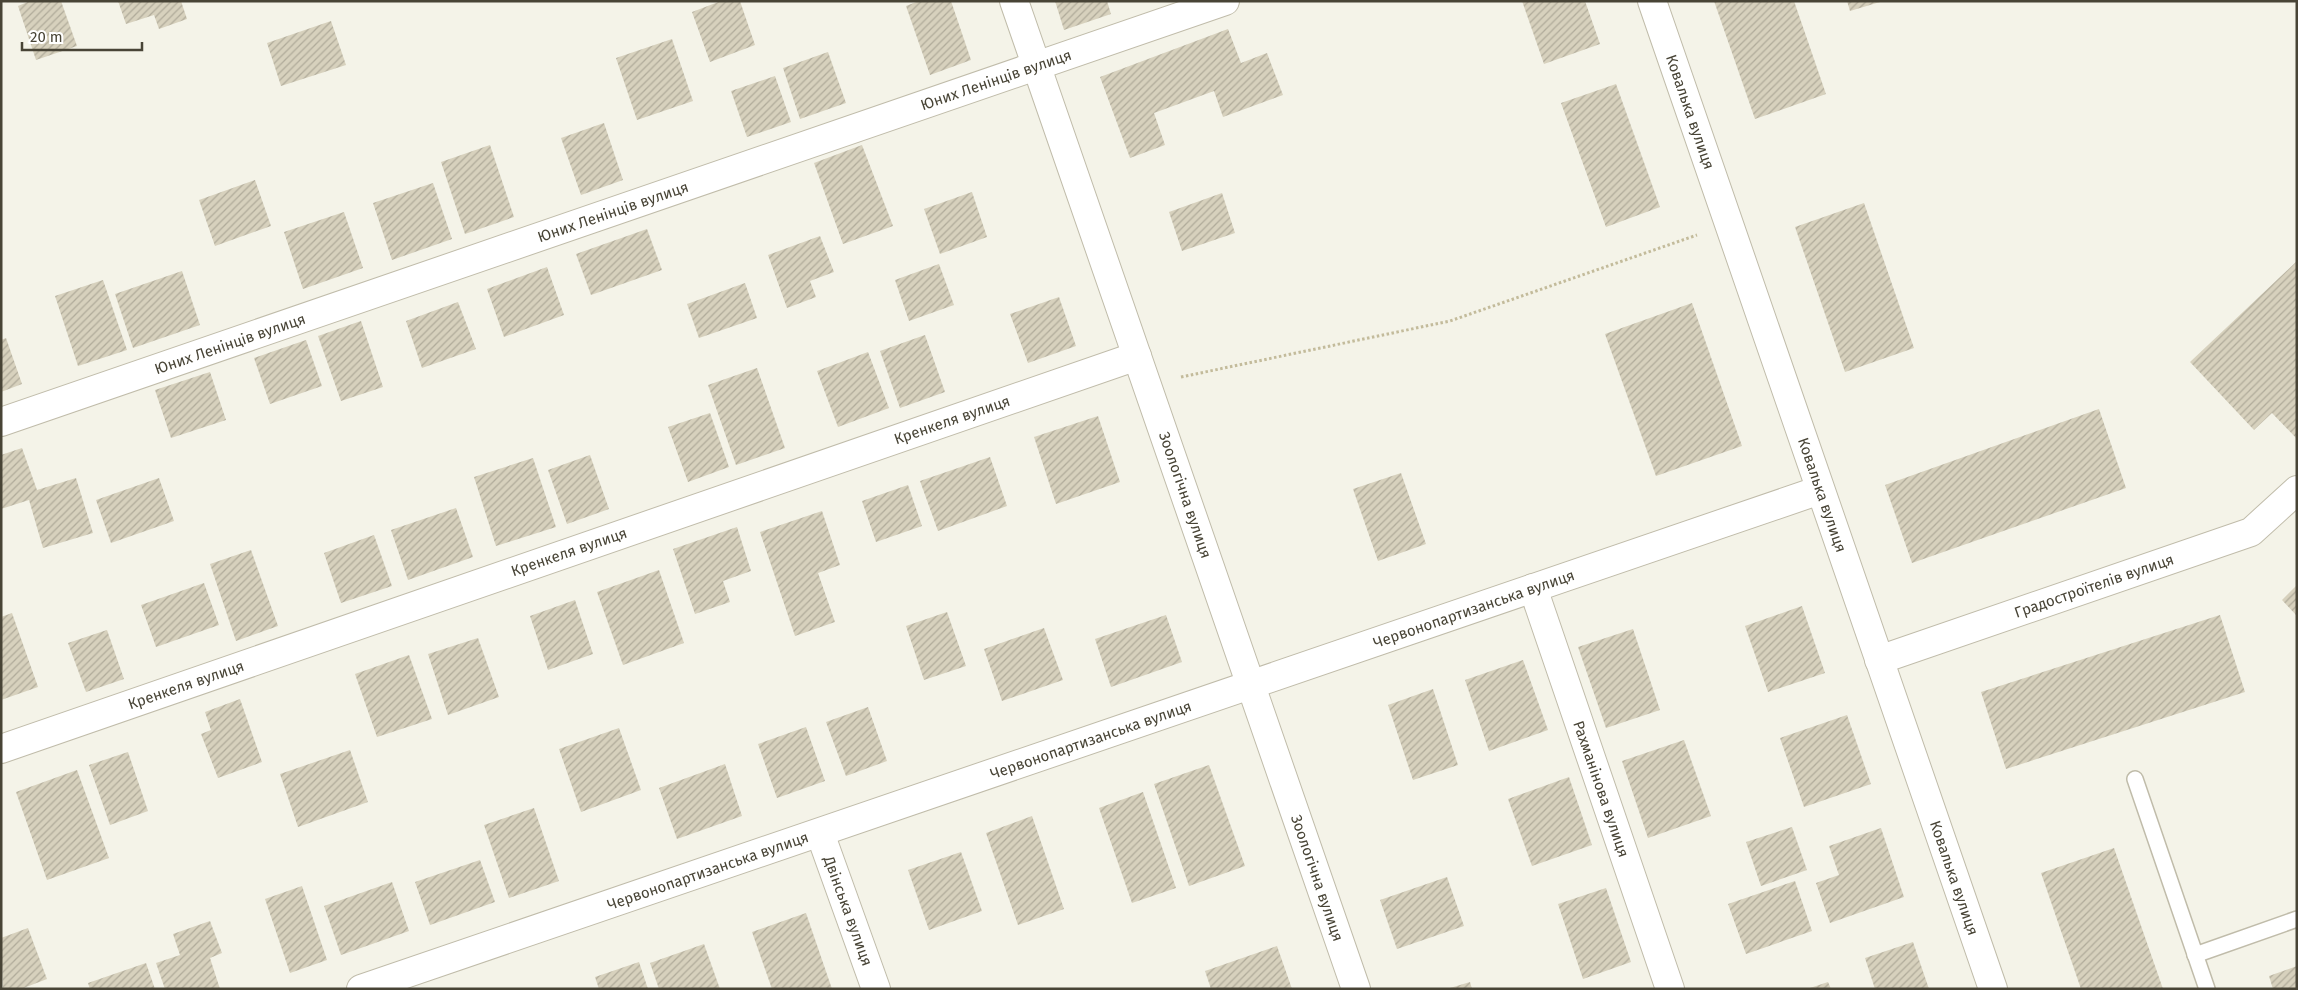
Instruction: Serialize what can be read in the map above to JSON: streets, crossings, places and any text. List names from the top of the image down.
{
  "streets": {
    "street": [
      "Юних Ленінців вулиця",
      "Ковалька вулиця",
      "Кренкеля вулиця",
      "Зоологічна вулиця",
      "Градостроїтелiв вулиця",
      "Червонопартизанська вулиця",
      "Рахманінова вулиця",
      "Двінська вулиця"
    ]
  },
  "crossings": [
    ["Юних Ленінців вулиця", "Зоологічна вулиця"],
    ["Ковалька вулиця", "Градостроїтелiв вулиця"],
    ["Ковалька вулиця", "Червонопартизанська вулиця"],
    ["Кренкеля вулиця", "Зоологічна вулиця"],
    ["Зоологічна вулиця", "Червонопартизанська вулиця"],
    ["Червонопартизанська вулиця", "Рахманінова вулиця"],
    ["Червонопартизанська вулиця", "Двінська вулиця"]
  ],
  "scale_bar": "20 m"
}
